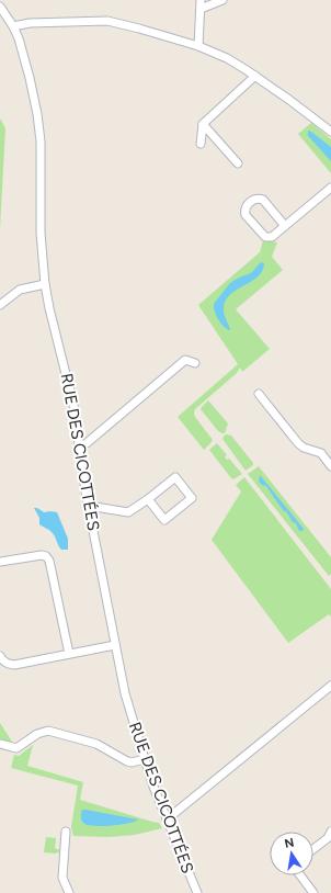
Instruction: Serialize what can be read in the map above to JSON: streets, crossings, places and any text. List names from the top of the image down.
{
  "streets": {
    "street": ["RUE DES CICOTTÉES"]
  },
  "north": "top"
}
